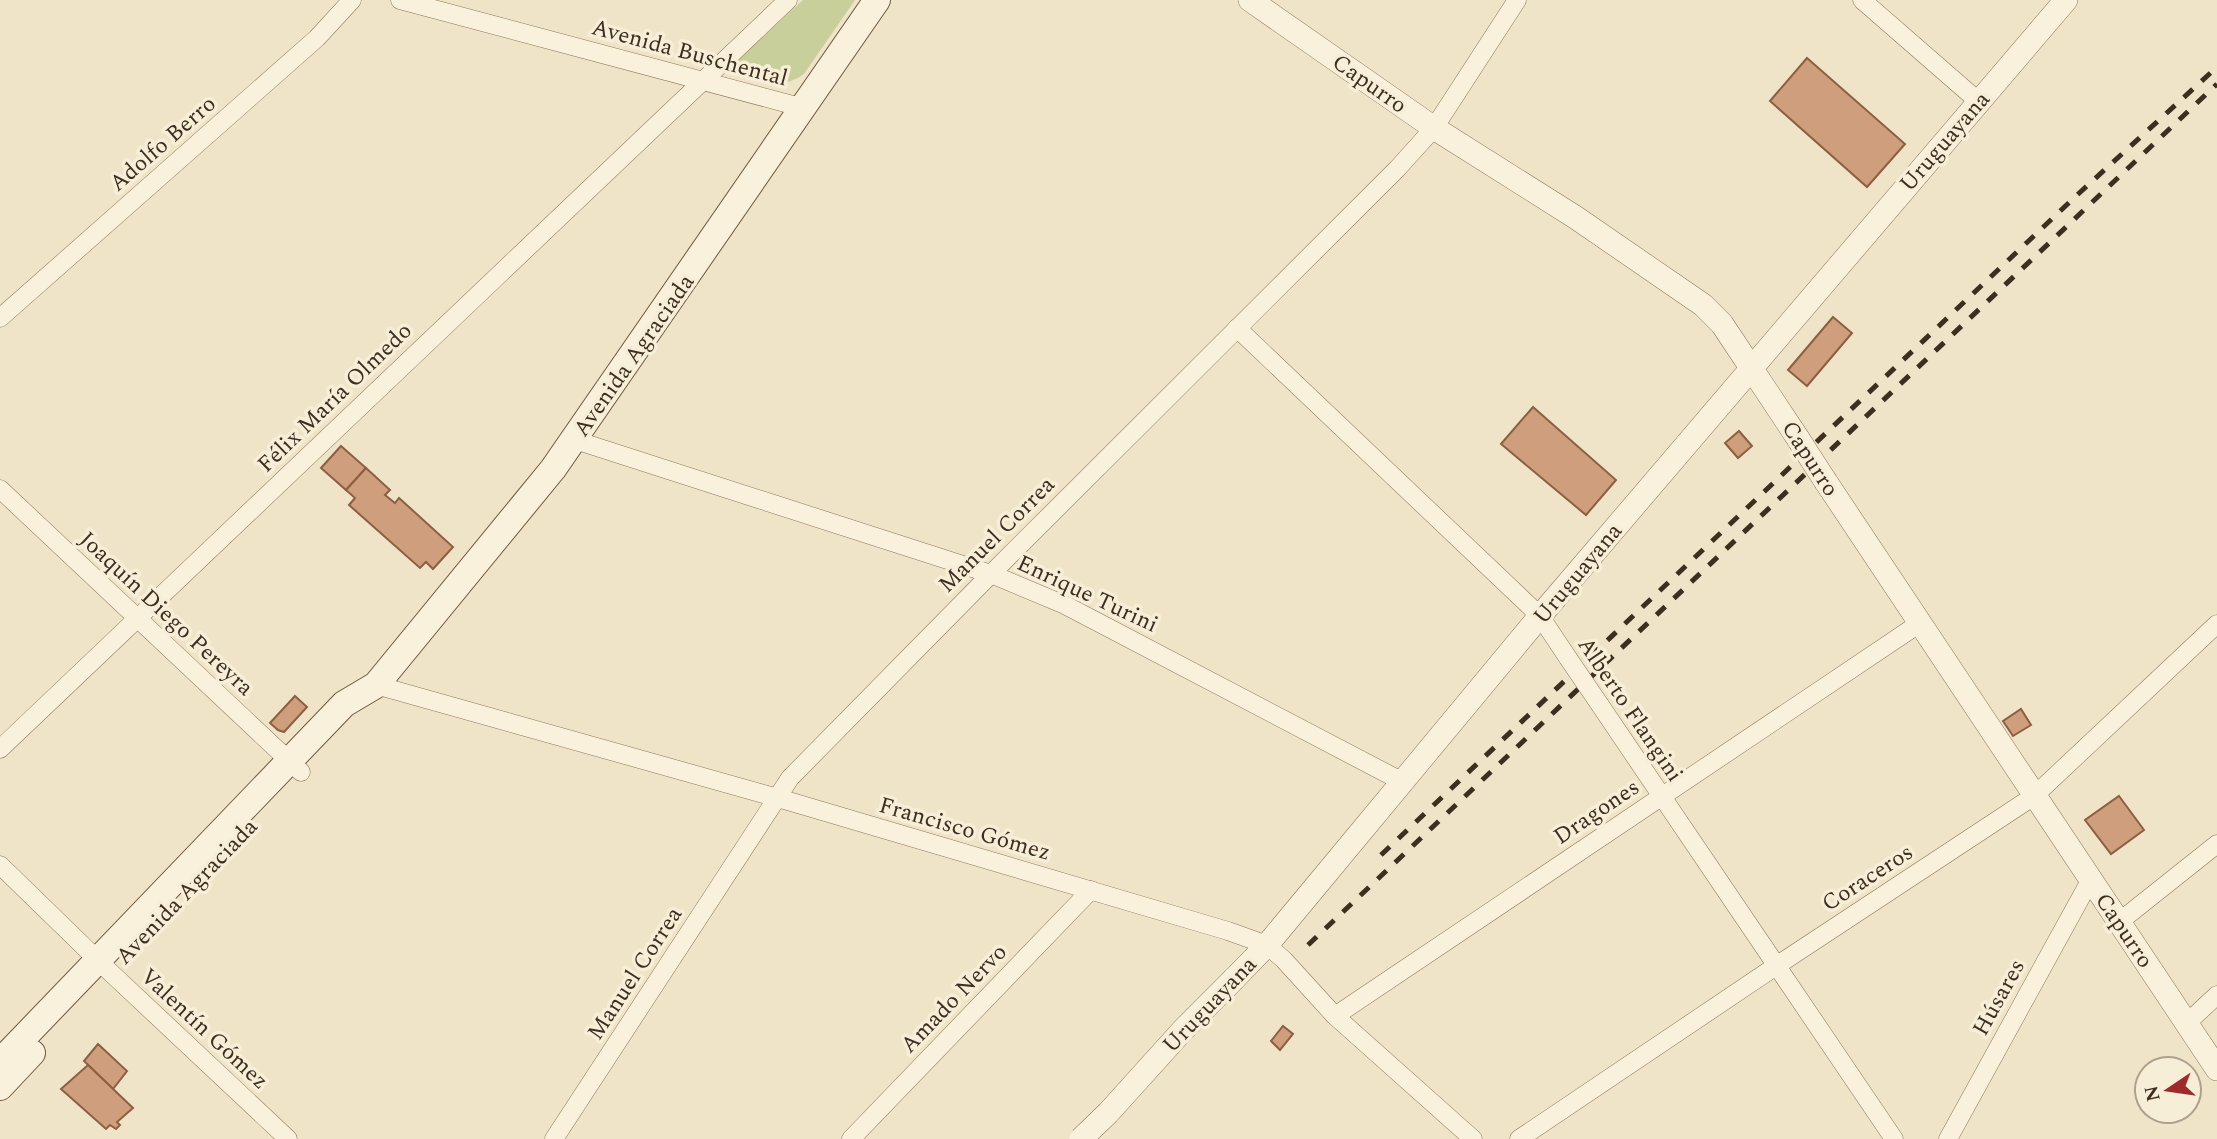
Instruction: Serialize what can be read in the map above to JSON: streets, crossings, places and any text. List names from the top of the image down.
{
  "streets": {
    "main road": ["Avenida Agraciada"],
    "street": [
      "Avenida Buschental",
      "Capurro",
      "Uruguayana",
      "Adolfo Berro",
      "Félix María Olmedo",
      "Manuel Correa",
      "Enrique Turini",
      "Joaquín Diego Pereyra",
      "Alberto Flangini",
      "Dragones",
      "Francisco Gómez",
      "Coraceros",
      "Húsares",
      "Amado Nervo",
      "Valentín Gómez"
    ]
  },
  "crossings": [
    ["Avenida Buschental", "Avenida Agraciada"],
    ["Avenida Buschental", "Félix María Olmedo"],
    ["Capurro", "Uruguayana"],
    ["Capurro", "Manuel Correa"],
    ["Capurro", "Dragones"],
    ["Capurro", "Coraceros"],
    ["Capurro", "Húsares"],
    ["Uruguayana", "Enrique Turini"],
    ["Uruguayana", "Alberto Flangini"],
    ["Uruguayana", "Francisco Gómez"],
    ["Avenida Agraciada", "Enrique Turini"],
    ["Avenida Agraciada", "Joaquín Diego Pereyra"],
    ["Avenida Agraciada", "Francisco Gómez"],
    ["Avenida Agraciada", "Valentín Gómez"],
    ["Félix María Olmedo", "Joaquín Diego Pereyra"],
    ["Manuel Correa", "Enrique Turini"],
    ["Manuel Correa", "Alberto Flangini"],
    ["Manuel Correa", "Francisco Gómez"],
    ["Alberto Flangini", "Dragones"],
    ["Alberto Flangini", "Coraceros"],
    ["Dragones", "Francisco Gómez"],
    ["Francisco Gómez", "Amado Nervo"]
  ],
  "north": "left"
}
